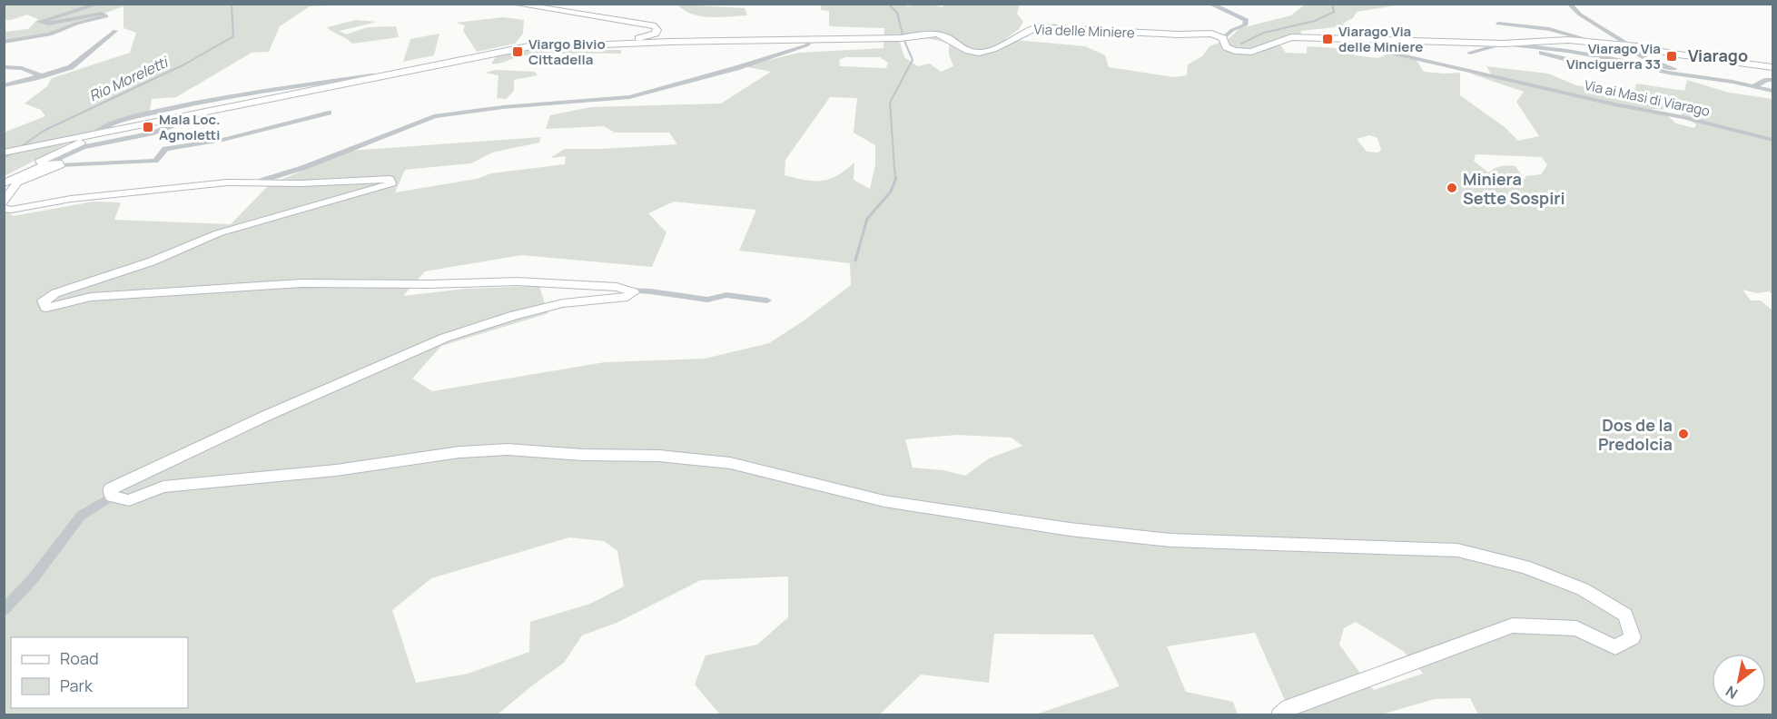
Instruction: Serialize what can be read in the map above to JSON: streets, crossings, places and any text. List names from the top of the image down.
{
  "streets": {
    "street": ["Via delle Miniere", "Via ai Masi di Viarago"]
  },
  "crossings": [
    ["Via delle Miniere", "Via ai Masi di Viarago"]
  ],
  "districts": ["Viarago"],
  "water": ["Rio Moreletti"],
  "places": {
    "transit": [
      "Viarago Via delle Miniere",
      "Viargo Bivio Cittadella",
      "Viarago Via Vinciguerra 33",
      "Mala Loc. Agnoletti"
    ],
    "other": ["Miniera Sette Sospiri", "Dos de la Predolcia"]
  },
  "legend": ["Road", "Park"],
  "north": "bottom left"
}
